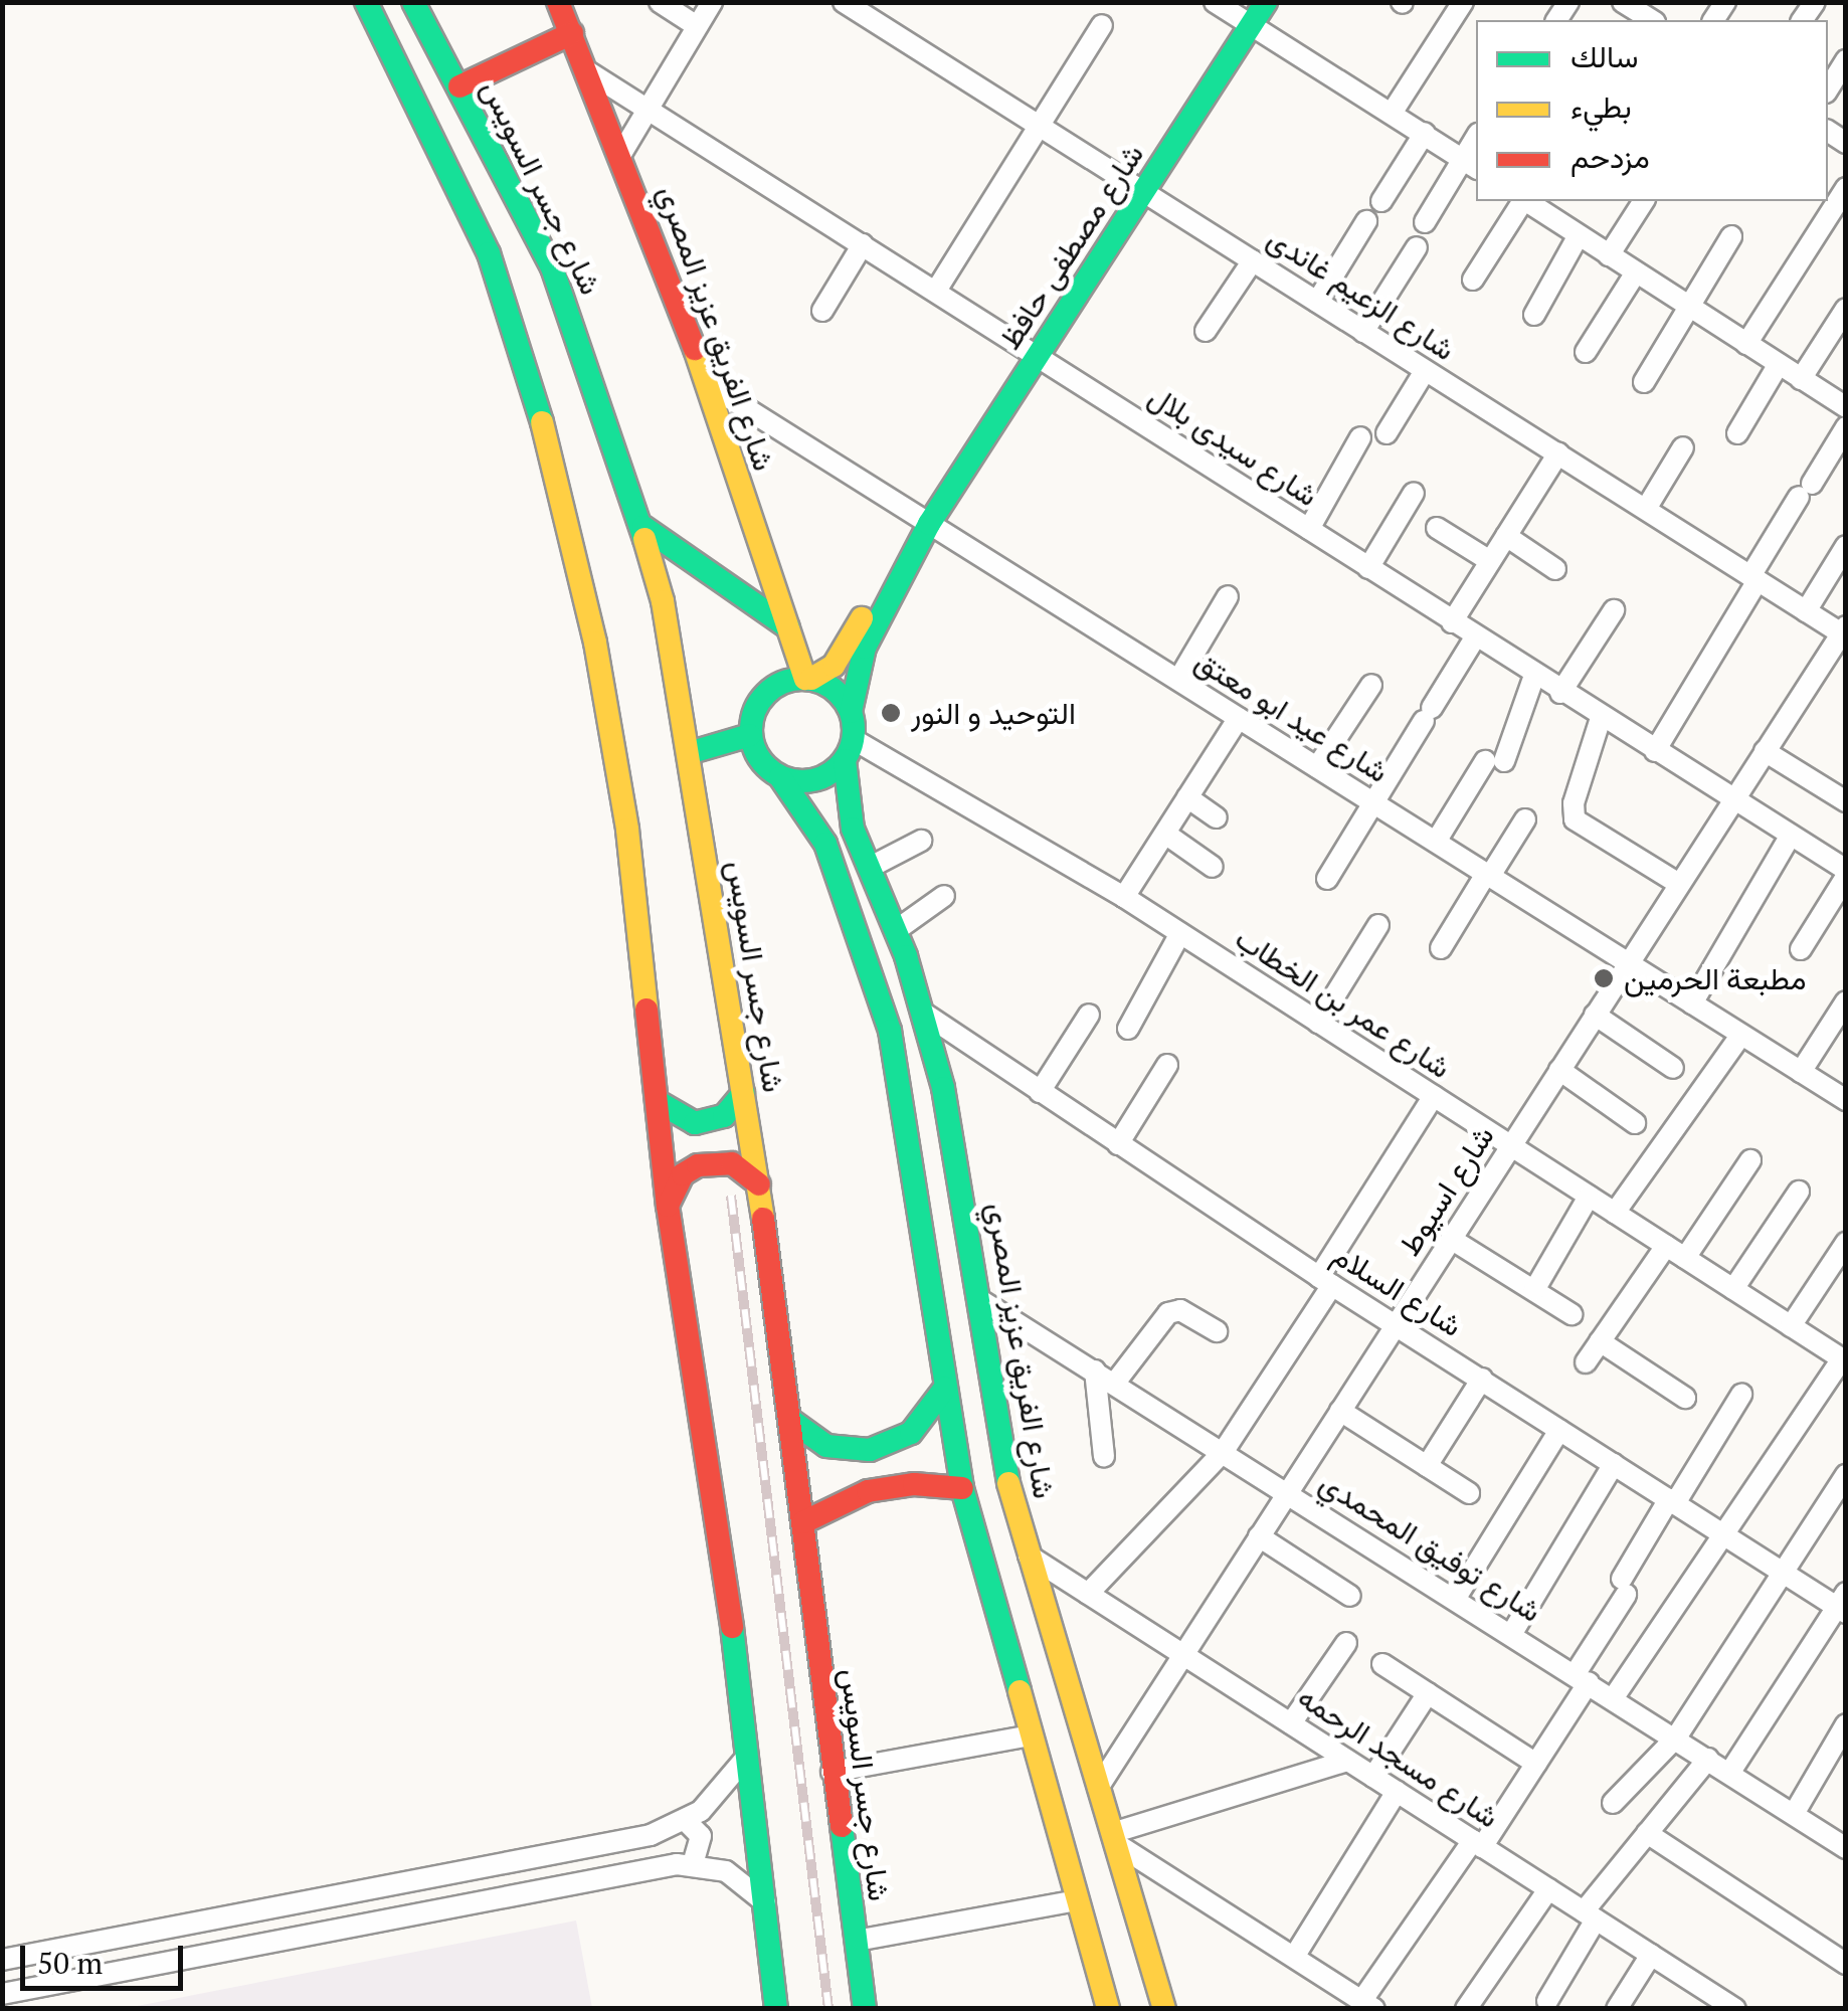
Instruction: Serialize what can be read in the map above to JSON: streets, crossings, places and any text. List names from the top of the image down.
{
  "streets": {
    "main road": ["شارع جسر السويس", "شارع مصطفى حافظ", "شارع الفريق عزيز المصري"],
    "street": [
      "شارع الزعيم غاندى",
      "شارع سيدى بلال",
      "شارع عيد ابو معتق",
      "شارع عمر بن الخطاب",
      "شارع اسيوط",
      "شارع السلام",
      "شارع توفيق المحمدي",
      "شارع مسجد الرحمه"
    ]
  },
  "crossings": [
    ["شارع مصطفى حافظ", "شارع الزعيم غاندى"],
    ["شارع مصطفى حافظ", "شارع الفريق عزيز المصري"],
    ["شارع مصطفى حافظ", "شارع سيدى بلال"],
    ["شارع مصطفى حافظ", "شارع عيد ابو معتق"],
    ["شارع مصطفى حافظ", "شارع عمر بن الخطاب"],
    ["شارع الزعيم غاندى", "شارع اسيوط"],
    ["شارع الفريق عزيز المصري", "شارع سيدى بلال"],
    ["شارع الفريق عزيز المصري", "شارع عيد ابو معتق"],
    ["شارع الفريق عزيز المصري", "شارع عمر بن الخطاب"],
    ["شارع الفريق عزيز المصري", "شارع اسيوط"],
    ["شارع الفريق عزيز المصري", "شارع السلام"],
    ["شارع الفريق عزيز المصري", "شارع توفيق المحمدي"],
    ["شارع الفريق عزيز المصري", "شارع مسجد الرحمه"],
    ["شارع سيدى بلال", "شارع اسيوط"],
    ["شارع عيد ابو معتق", "شارع اسيوط"],
    ["شارع عمر بن الخطاب", "شارع اسيوط"],
    ["شارع اسيوط", "شارع السلام"],
    ["شارع اسيوط", "شارع توفيق المحمدي"],
    ["شارع اسيوط", "شارع مسجد الرحمه"]
  ],
  "places": ["التوحيد و النور", "مطبعة الحرمين"],
  "legend": ["سالك", "بطيء", "مزدحم"],
  "scale_bar": "50 m"
}
